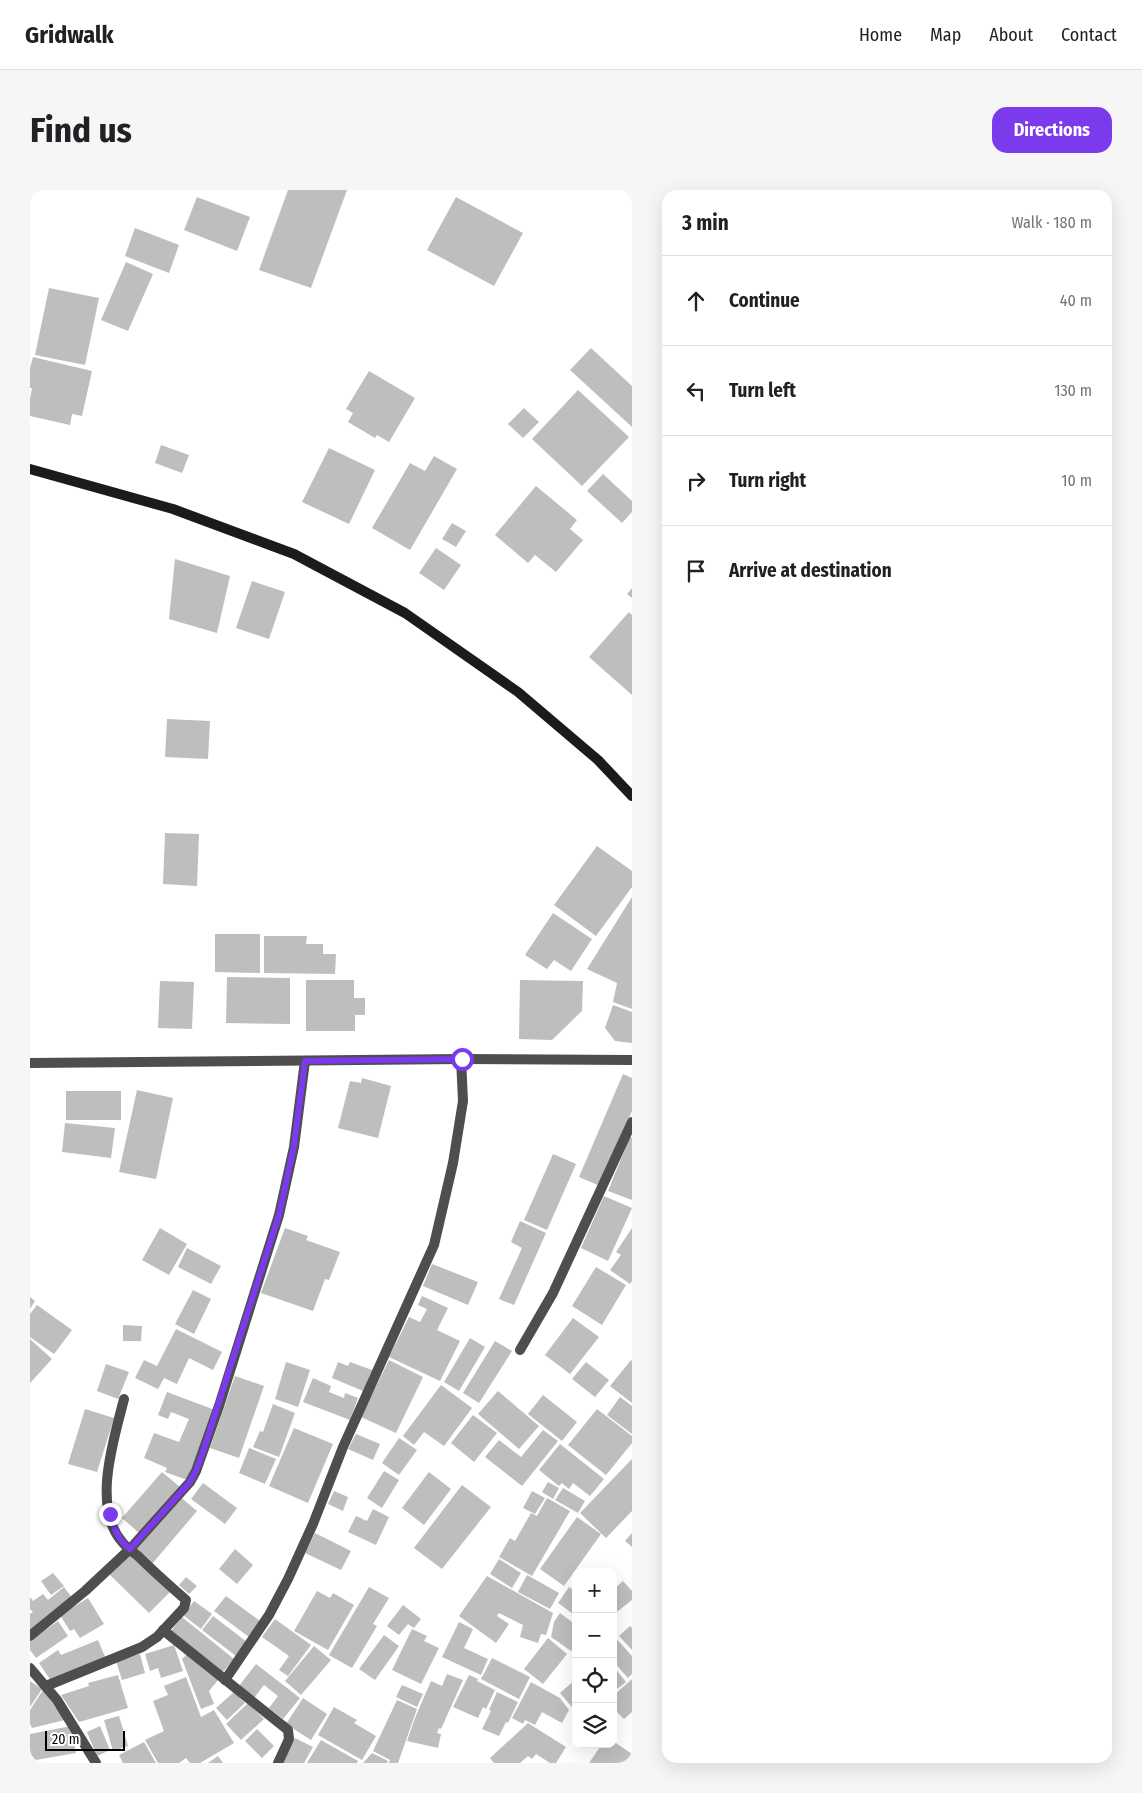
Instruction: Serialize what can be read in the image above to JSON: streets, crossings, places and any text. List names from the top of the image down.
{
  "scale_bar": "20 m",
  "page": {
    "header": "Gridwalk",
    "nav": [
      "Home",
      "Map",
      "About",
      "Contact"
    ],
    "buttons": "Directions",
    "title": "Find us",
    "heading": ["3 min", "Walk · 180 m"],
    "list": [
      ["Continue", "40 m"],
      ["Turn left", "130 m"],
      ["Turn right", "10 m"],
      "Arrive at destination"
    ],
    "map_buttons": ["+", "−"],
    "scale": "20 m"
  }
}
